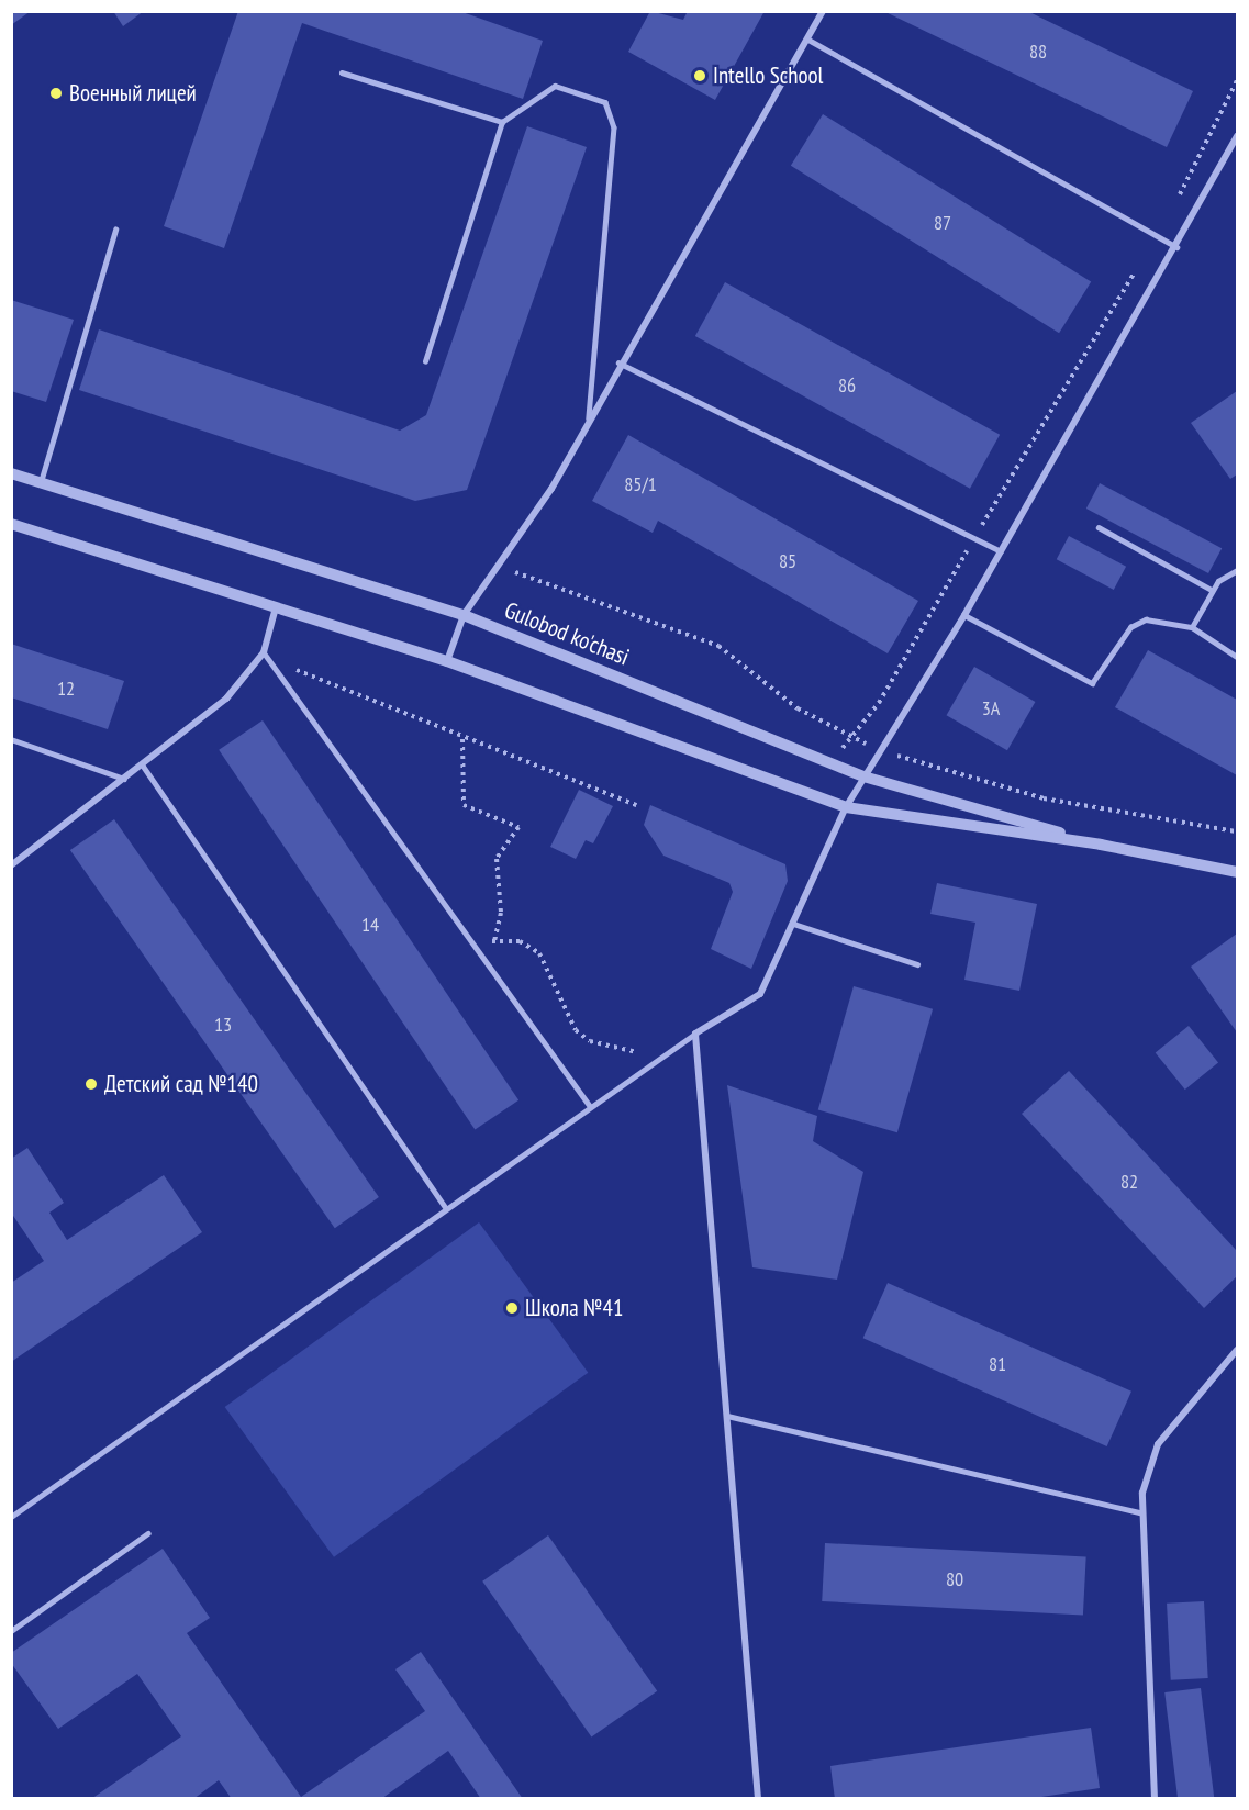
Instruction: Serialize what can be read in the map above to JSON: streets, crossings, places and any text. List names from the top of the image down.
{
  "streets": {
    "street": ["Gulobod ko'chasi"]
  },
  "places": [
    "Intello School",
    "Военный лицей",
    "Детский сад №140",
    "Школа №41"
  ],
  "house_numbers": [
    "88",
    "87",
    "86",
    "85/1",
    "85",
    "12",
    "3A",
    "14",
    "13",
    "82",
    "81",
    "80"
  ]
}
